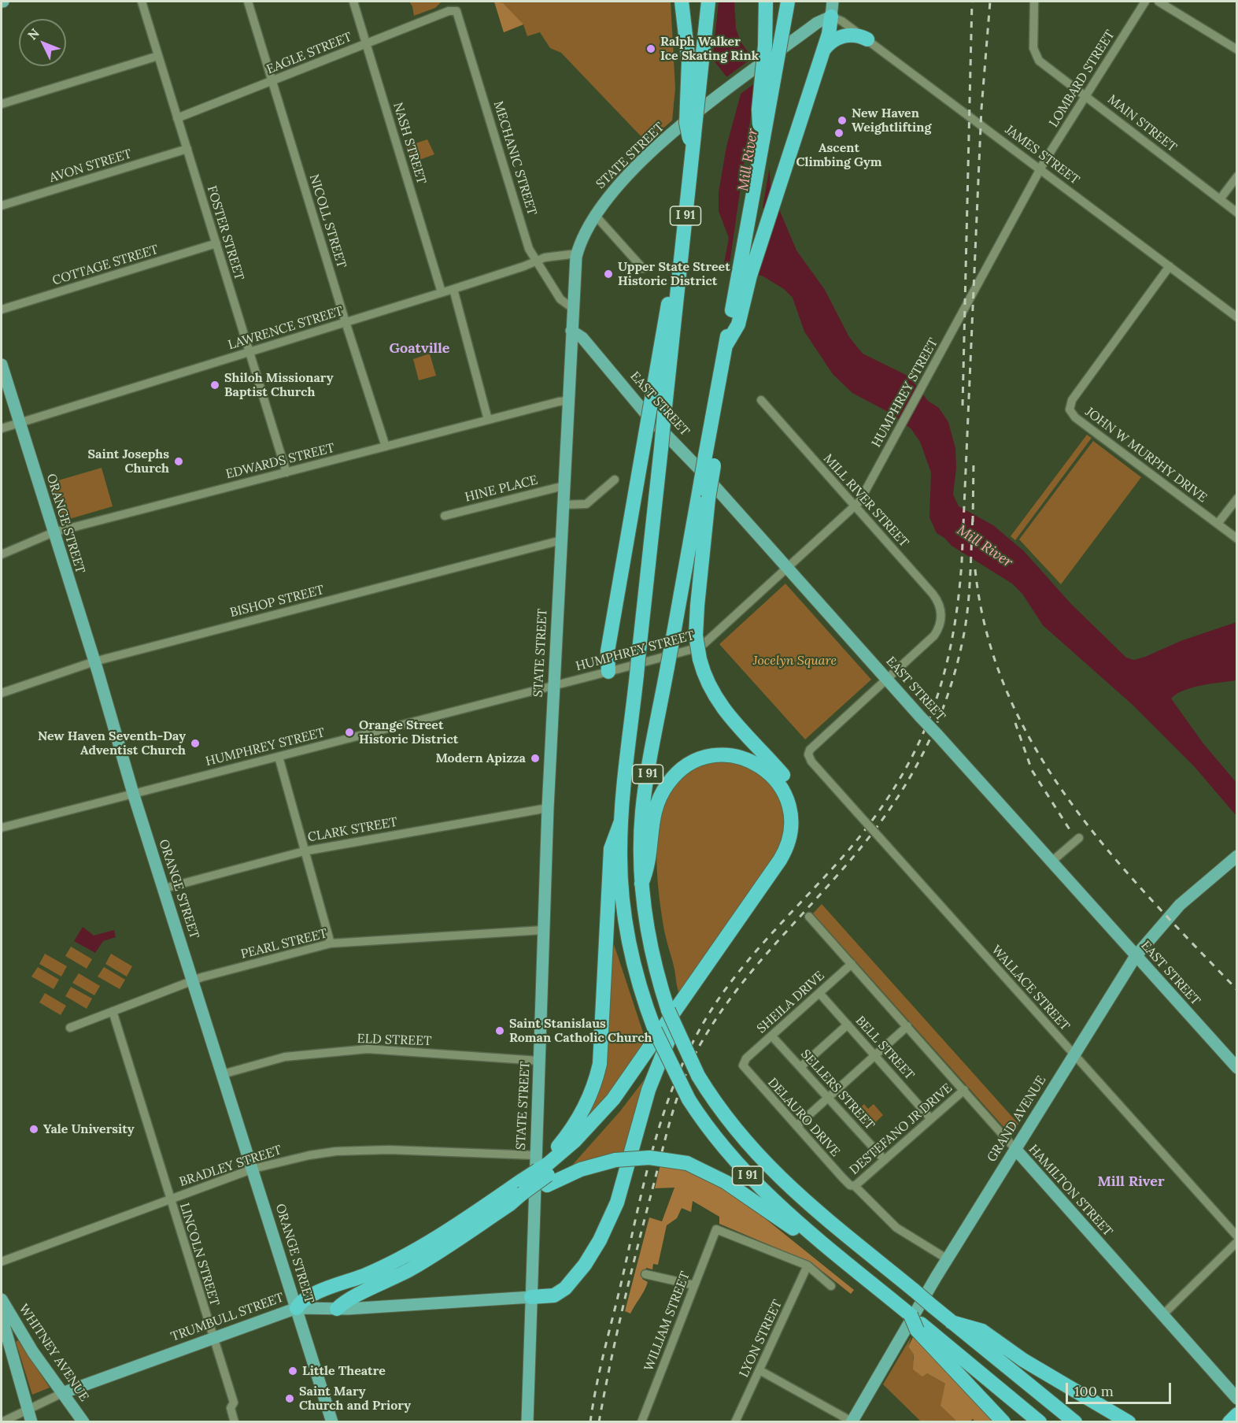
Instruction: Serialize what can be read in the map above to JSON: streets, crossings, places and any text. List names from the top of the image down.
{
  "streets": {
    "highway": ["I 91"],
    "main road": [
      "STATE STREET",
      "EAST STREET",
      "ORANGE STREET",
      "GRAND AVENUE",
      "HAMILTON STREET",
      "TRUMBULL STREET",
      "WHITNEY AVENUE"
    ],
    "street": [
      "EAGLE STREET",
      "LOMBARD STREET",
      "MAIN STREET",
      "NASH STREET",
      "JAMES STREET",
      "MECHANIC STREET",
      "AVON STREET",
      "NICOLL STREET",
      "FOSTER STREET",
      "COTTAGE STREET",
      "LAWRENCE STREET",
      "HUMPHREY STREET",
      "JOHN W MURPHY DRIVE",
      "EDWARDS STREET",
      "HINE PLACE",
      "MILL RIVER STREET",
      "BISHOP STREET",
      "CLARK STREET",
      "PEARL STREET",
      "WALLACE STREET",
      "SHEILA DRIVE",
      "ELD STREET",
      "BELL STREET",
      "SELLERS STREET",
      "DELAURO DRIVE",
      "DESTEFANO JR DRIVE",
      "BRADLEY STREET",
      "LINCOLN STREET",
      "WILLIAM STREET",
      "LYON STREET"
    ]
  },
  "crossings": [
    ["EAGLE STREET", "NASH STREET"],
    ["EAGLE STREET", "MECHANIC STREET"],
    ["EAGLE STREET", "NICOLL STREET"],
    ["EAGLE STREET", "FOSTER STREET"],
    ["LOMBARD STREET", "MAIN STREET"],
    ["LOMBARD STREET", "JAMES STREET"],
    ["LOMBARD STREET", "HUMPHREY STREET"],
    ["NASH STREET", "LAWRENCE STREET"],
    ["JAMES STREET", "STATE STREET"],
    ["JAMES STREET", "HUMPHREY STREET"],
    ["JAMES STREET", "JOHN W MURPHY DRIVE"],
    ["STATE STREET", "MECHANIC STREET"],
    ["STATE STREET", "LAWRENCE STREET"],
    ["STATE STREET", "HUMPHREY STREET"],
    ["STATE STREET", "EAST STREET"],
    ["STATE STREET", "EDWARDS STREET"],
    ["STATE STREET", "HINE PLACE"],
    ["STATE STREET", "BISHOP STREET"],
    ["STATE STREET", "CLARK STREET"],
    ["STATE STREET", "PEARL STREET"],
    ["STATE STREET", "ELD STREET"],
    ["STATE STREET", "BRADLEY STREET"],
    ["STATE STREET", "TRUMBULL STREET"],
    ["MECHANIC STREET", "LAWRENCE STREET"],
    ["AVON STREET", "FOSTER STREET"],
    ["NICOLL STREET", "LAWRENCE STREET"],
    ["NICOLL STREET", "EDWARDS STREET"],
    ["FOSTER STREET", "COTTAGE STREET"],
    ["FOSTER STREET", "LAWRENCE STREET"],
    ["FOSTER STREET", "EDWARDS STREET"],
    ["LAWRENCE STREET", "ORANGE STREET"],
    ["HUMPHREY STREET", "EAST STREET"],
    ["HUMPHREY STREET", "MILL RIVER STREET"],
    ["HUMPHREY STREET", "ORANGE STREET"],
    ["EAST STREET", "MILL RIVER STREET"],
    ["EAST STREET", "WALLACE STREET"],
    ["EAST STREET", "GRAND AVENUE"],
    ["EDWARDS STREET", "ORANGE STREET"],
    ["MILL RIVER STREET", "WALLACE STREET"],
    ["ORANGE STREET", "BISHOP STREET"],
    ["ORANGE STREET", "CLARK STREET"],
    ["ORANGE STREET", "PEARL STREET"],
    ["ORANGE STREET", "ELD STREET"],
    ["ORANGE STREET", "BRADLEY STREET"],
    ["ORANGE STREET", "TRUMBULL STREET"],
    ["PEARL STREET", "LINCOLN STREET"],
    ["WALLACE STREET", "GRAND AVENUE"],
    ["SHEILA DRIVE", "BELL STREET"],
    ["SHEILA DRIVE", "SELLERS STREET"],
    ["SHEILA DRIVE", "DELAURO DRIVE"],
    ["SHEILA DRIVE", "HAMILTON STREET"],
    ["BELL STREET", "DESTEFANO JR DRIVE"],
    ["SELLERS STREET", "DESTEFANO JR DRIVE"],
    ["DELAURO DRIVE", "GRAND AVENUE"],
    ["DELAURO DRIVE", "DESTEFANO JR DRIVE"],
    ["GRAND AVENUE", "HAMILTON STREET"],
    ["DESTEFANO JR DRIVE", "HAMILTON STREET"],
    ["BRADLEY STREET", "LINCOLN STREET"],
    ["LINCOLN STREET", "TRUMBULL STREET"],
    ["TRUMBULL STREET", "WHITNEY AVENUE"],
    ["WILLIAM STREET", "LYON STREET"]
  ],
  "districts": ["Goatville", "Mill River"],
  "water": ["Mill River"],
  "parks": ["Jocelyn Square"],
  "places": [
    "Ralph Walker Ice Skating Rink",
    "New Haven Weightlifting",
    "Ascent Climbing Gym",
    "Upper State Street Historic District",
    "Shiloh Missionary Baptist Church",
    "Saint Josephs Church",
    "Orange Street Historic District",
    "New Haven Seventh-Day Adventist Church",
    "Modern Apizza",
    "Saint Stanislaus Roman Catholic Church",
    "Yale University",
    "Little Theatre",
    "Saint Mary Church and Priory"
  ],
  "scale_bar": "100 m",
  "north": "top left"
}
